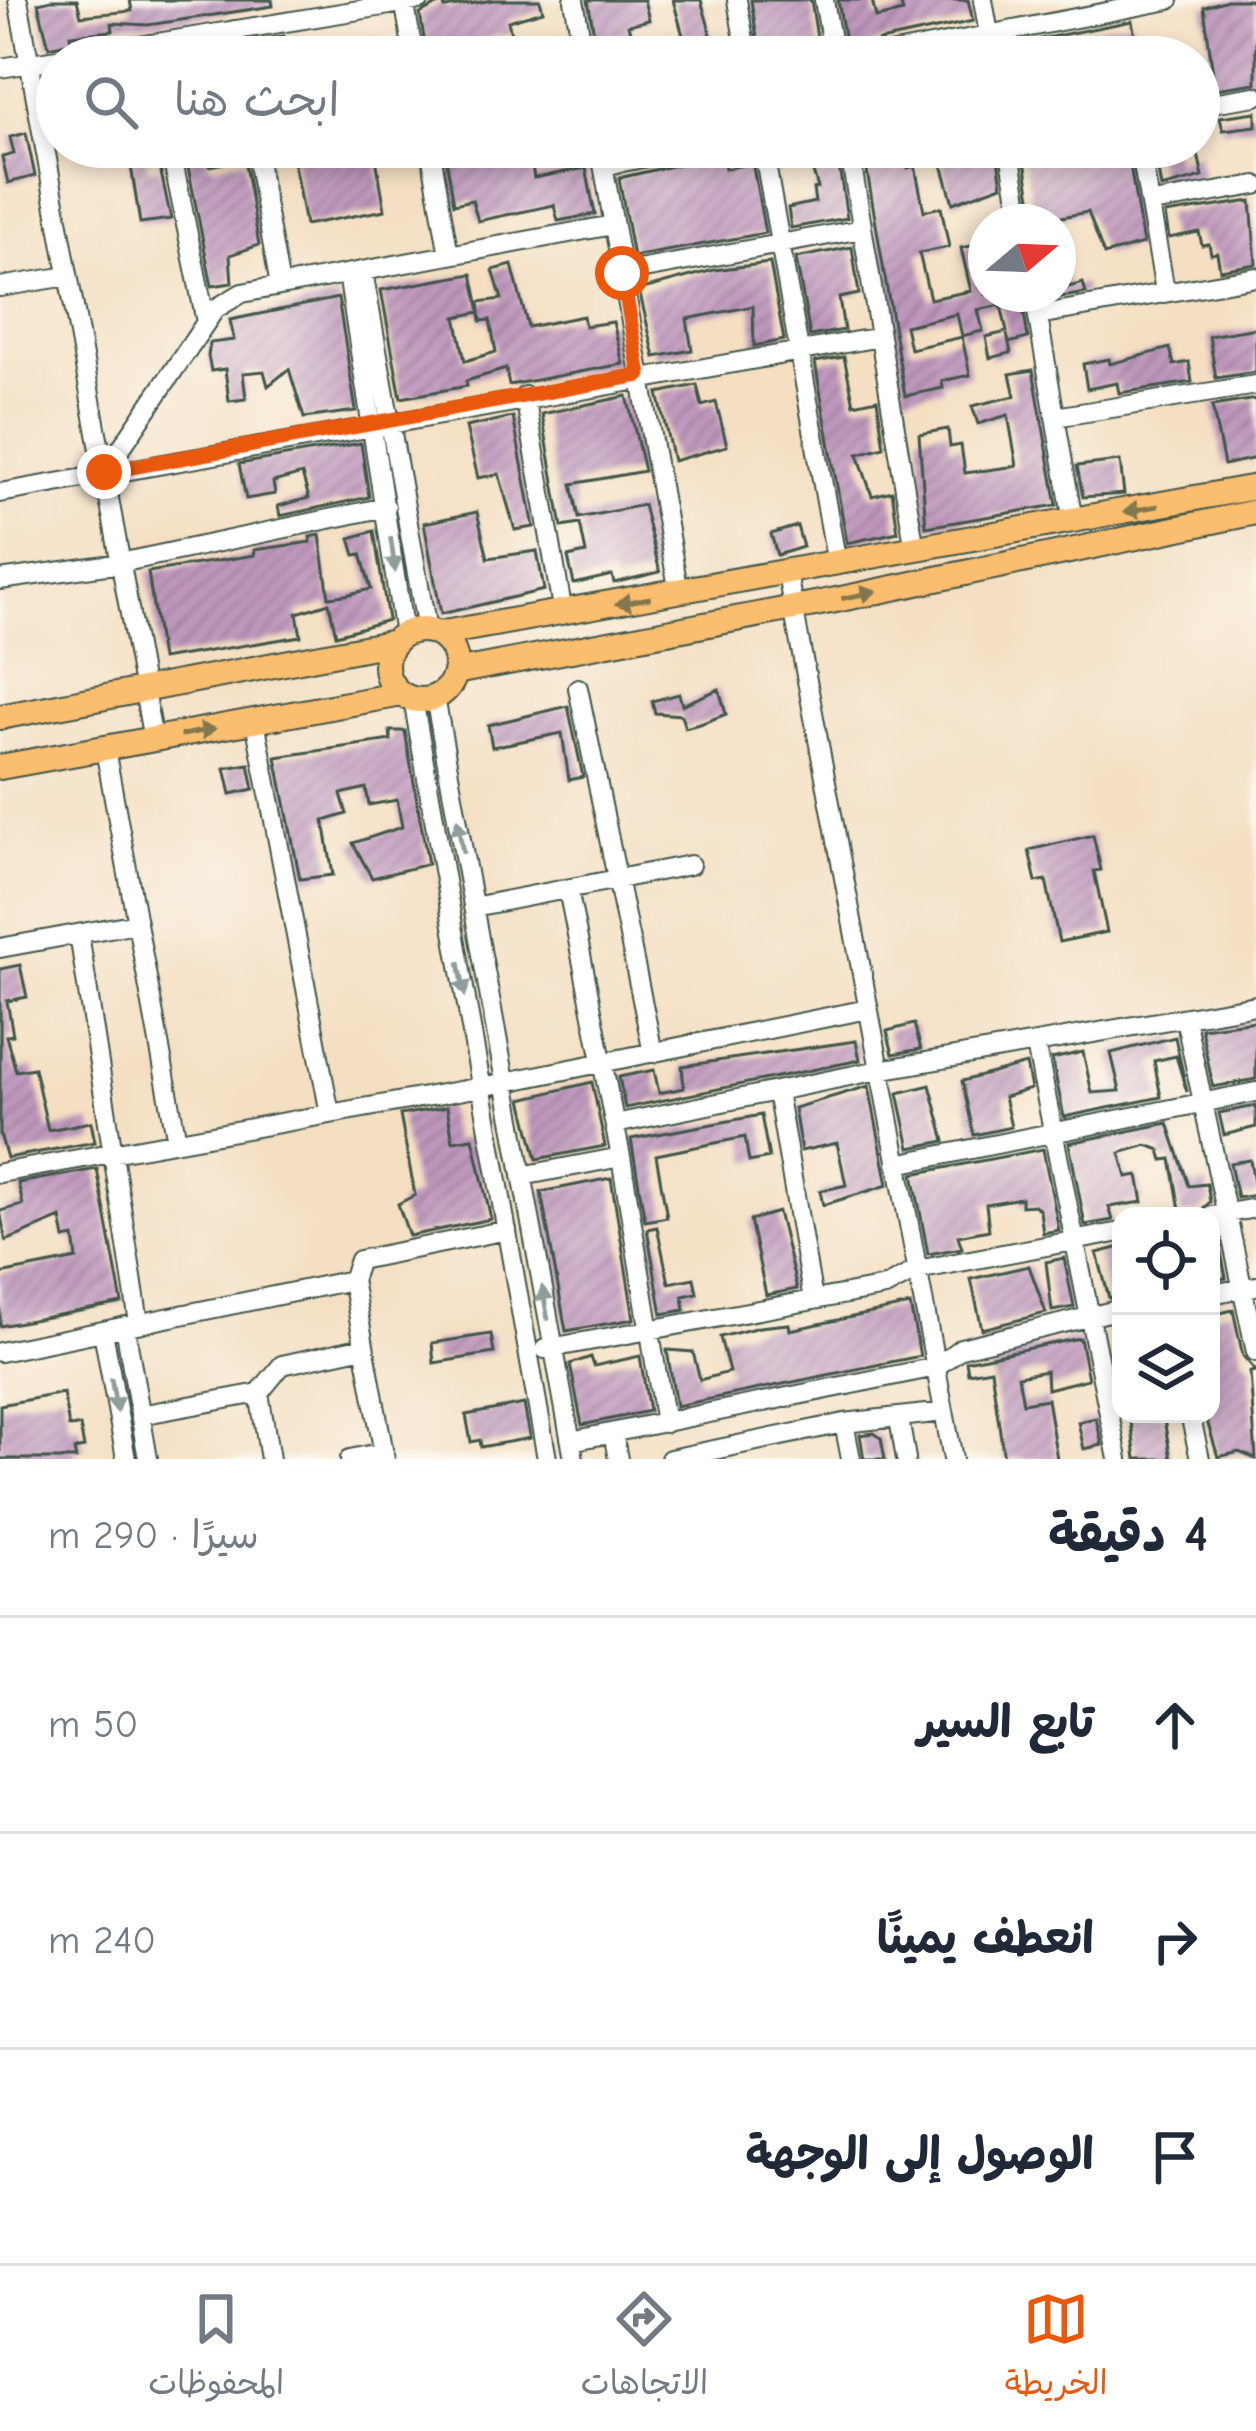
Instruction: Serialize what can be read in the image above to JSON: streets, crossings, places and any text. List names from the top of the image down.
{
  "north": "right",
  "page": {
    "search": "ابحث هنا",
    "heading": ["4 دقيقة", "سيرًا · 290 m"],
    "list": [
      ["تابع السير", "50 m"],
      ["انعطف يمينًا", "240 m"],
      "الوصول إلى الوجهة"
    ],
    "nav": ["الخريطة", "الاتجاهات", "المحفوظات"]
  }
}
